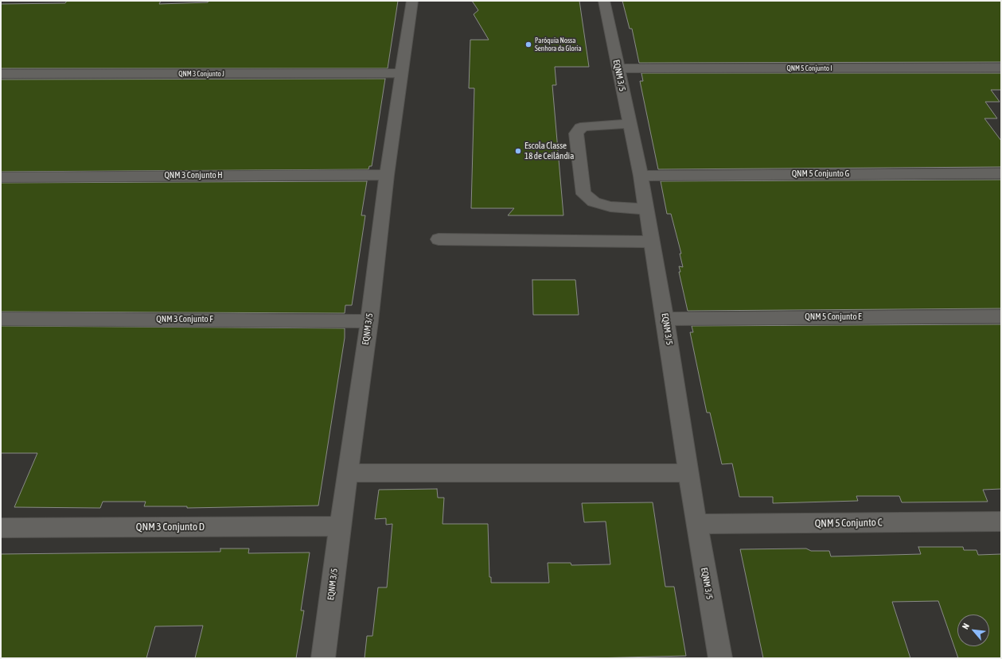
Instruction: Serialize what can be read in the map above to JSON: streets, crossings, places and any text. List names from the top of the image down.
{
  "streets": {
    "street": [
      "QNM 5 Conjunto I",
      "QNM 3 Conjunto J",
      "EQNM 3/5",
      "QNM 5 Conjunto G",
      "QNM 3 Conjunto H",
      "QNM 5 Conjunto E",
      "QNM 3 Conjunto F",
      "QNM 5 Conjunto C",
      "QNM 3 Conjunto D"
    ]
  },
  "crossings": [
    ["QNM 5 Conjunto I", "EQNM 3/5"],
    ["QNM 3 Conjunto J", "EQNM 3/5"],
    ["EQNM 3/5", "QNM 5 Conjunto G"],
    ["EQNM 3/5", "QNM 3 Conjunto H"],
    ["EQNM 3/5", "QNM 5 Conjunto E"],
    ["EQNM 3/5", "QNM 3 Conjunto F"],
    ["EQNM 3/5", "QNM 5 Conjunto C"],
    ["EQNM 3/5", "QNM 3 Conjunto D"]
  ],
  "places": ["Paróquia Nossa Senhora da Gloria", "Escola Classe 18 de Ceilândia"],
  "north": "top left"
}
